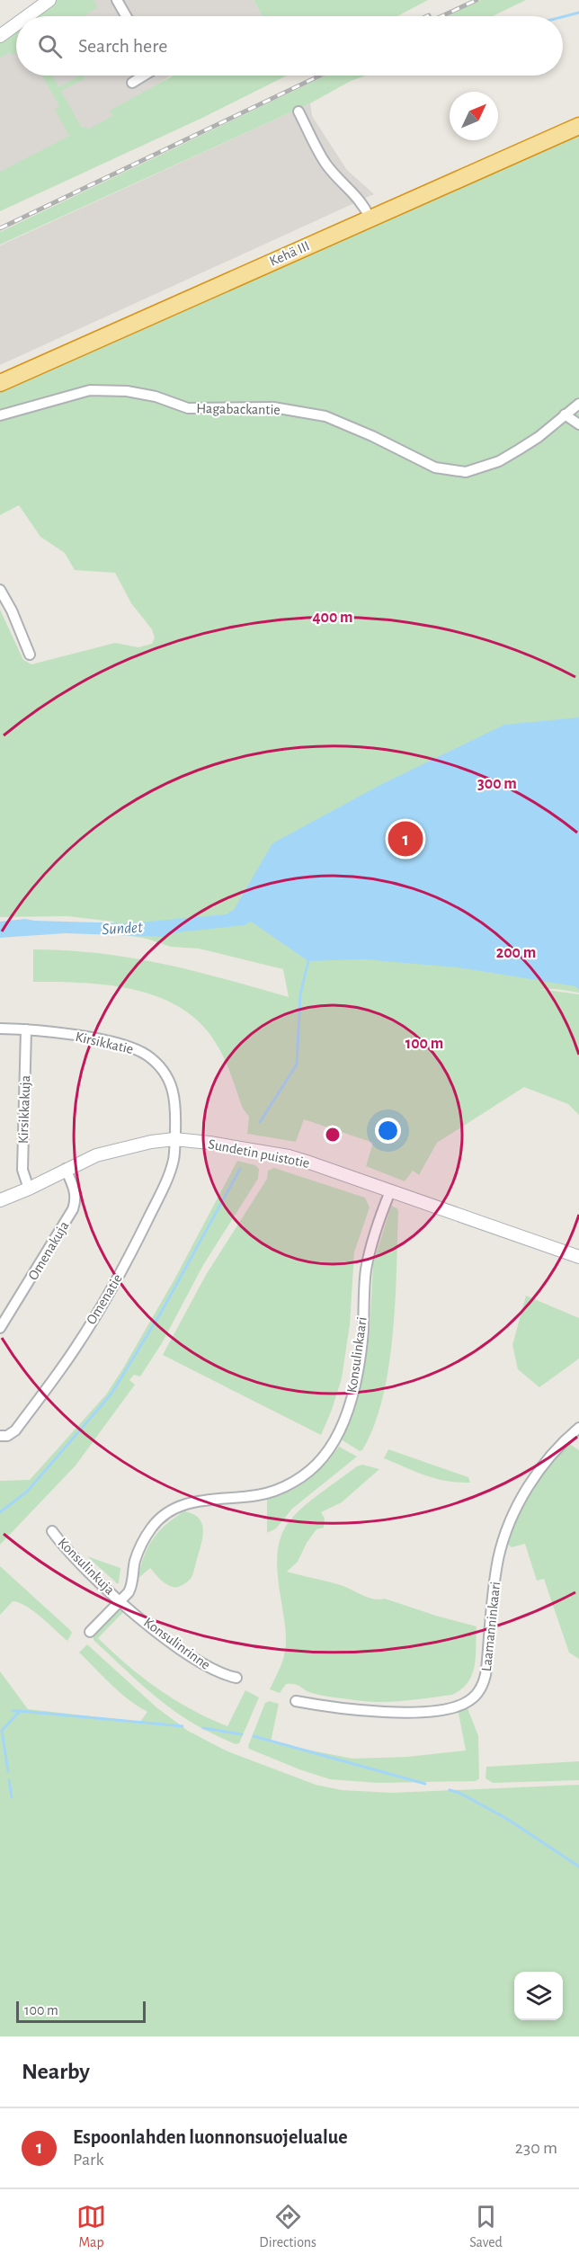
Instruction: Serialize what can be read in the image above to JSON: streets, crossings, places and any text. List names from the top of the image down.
{
  "streets": {
    "highway": ["Kehä III"],
    "street": [
      "Hagabackantie",
      "Kirsikkatie",
      "Kirsikkakuja",
      "Sundetin puistotie",
      "Omenakuja",
      "Omenatie",
      "Konsulinkaari",
      "Konsulinkuja",
      "Laamanninkaari",
      "Konsulinrinne"
    ]
  },
  "crossings": [
    ["Kirsikkatie", "Kirsikkakuja"],
    ["Kirsikkatie", "Sundetin puistotie"],
    ["Kirsikkatie", "Omenatie"],
    ["Kirsikkakuja", "Sundetin puistotie"],
    ["Sundetin puistotie", "Omenakuja"],
    ["Sundetin puistotie", "Omenatie"],
    ["Sundetin puistotie", "Konsulinkaari"],
    ["Konsulinkaari", "Konsulinkuja"],
    ["Konsulinkaari", "Konsulinrinne"],
    ["Konsulinkuja", "Konsulinrinne"]
  ],
  "water": ["Sundet"],
  "scale_bar": "100 m",
  "north": "top right",
  "page": {
    "search": "Search here",
    "pins": "1",
    "scale": "100 m",
    "heading": "Nearby",
    "list": [
      {
        "mark": "1",
        "name": "Espoonlahden luonnonsuojelualue",
        "note": "Park",
        "value": "230 m"
      }
    ],
    "nav": ["Map", "Directions", "Saved"]
  },
  "rings": [
    "400 m",
    "300 m",
    "200 m",
    "100 m"
  ]
}
